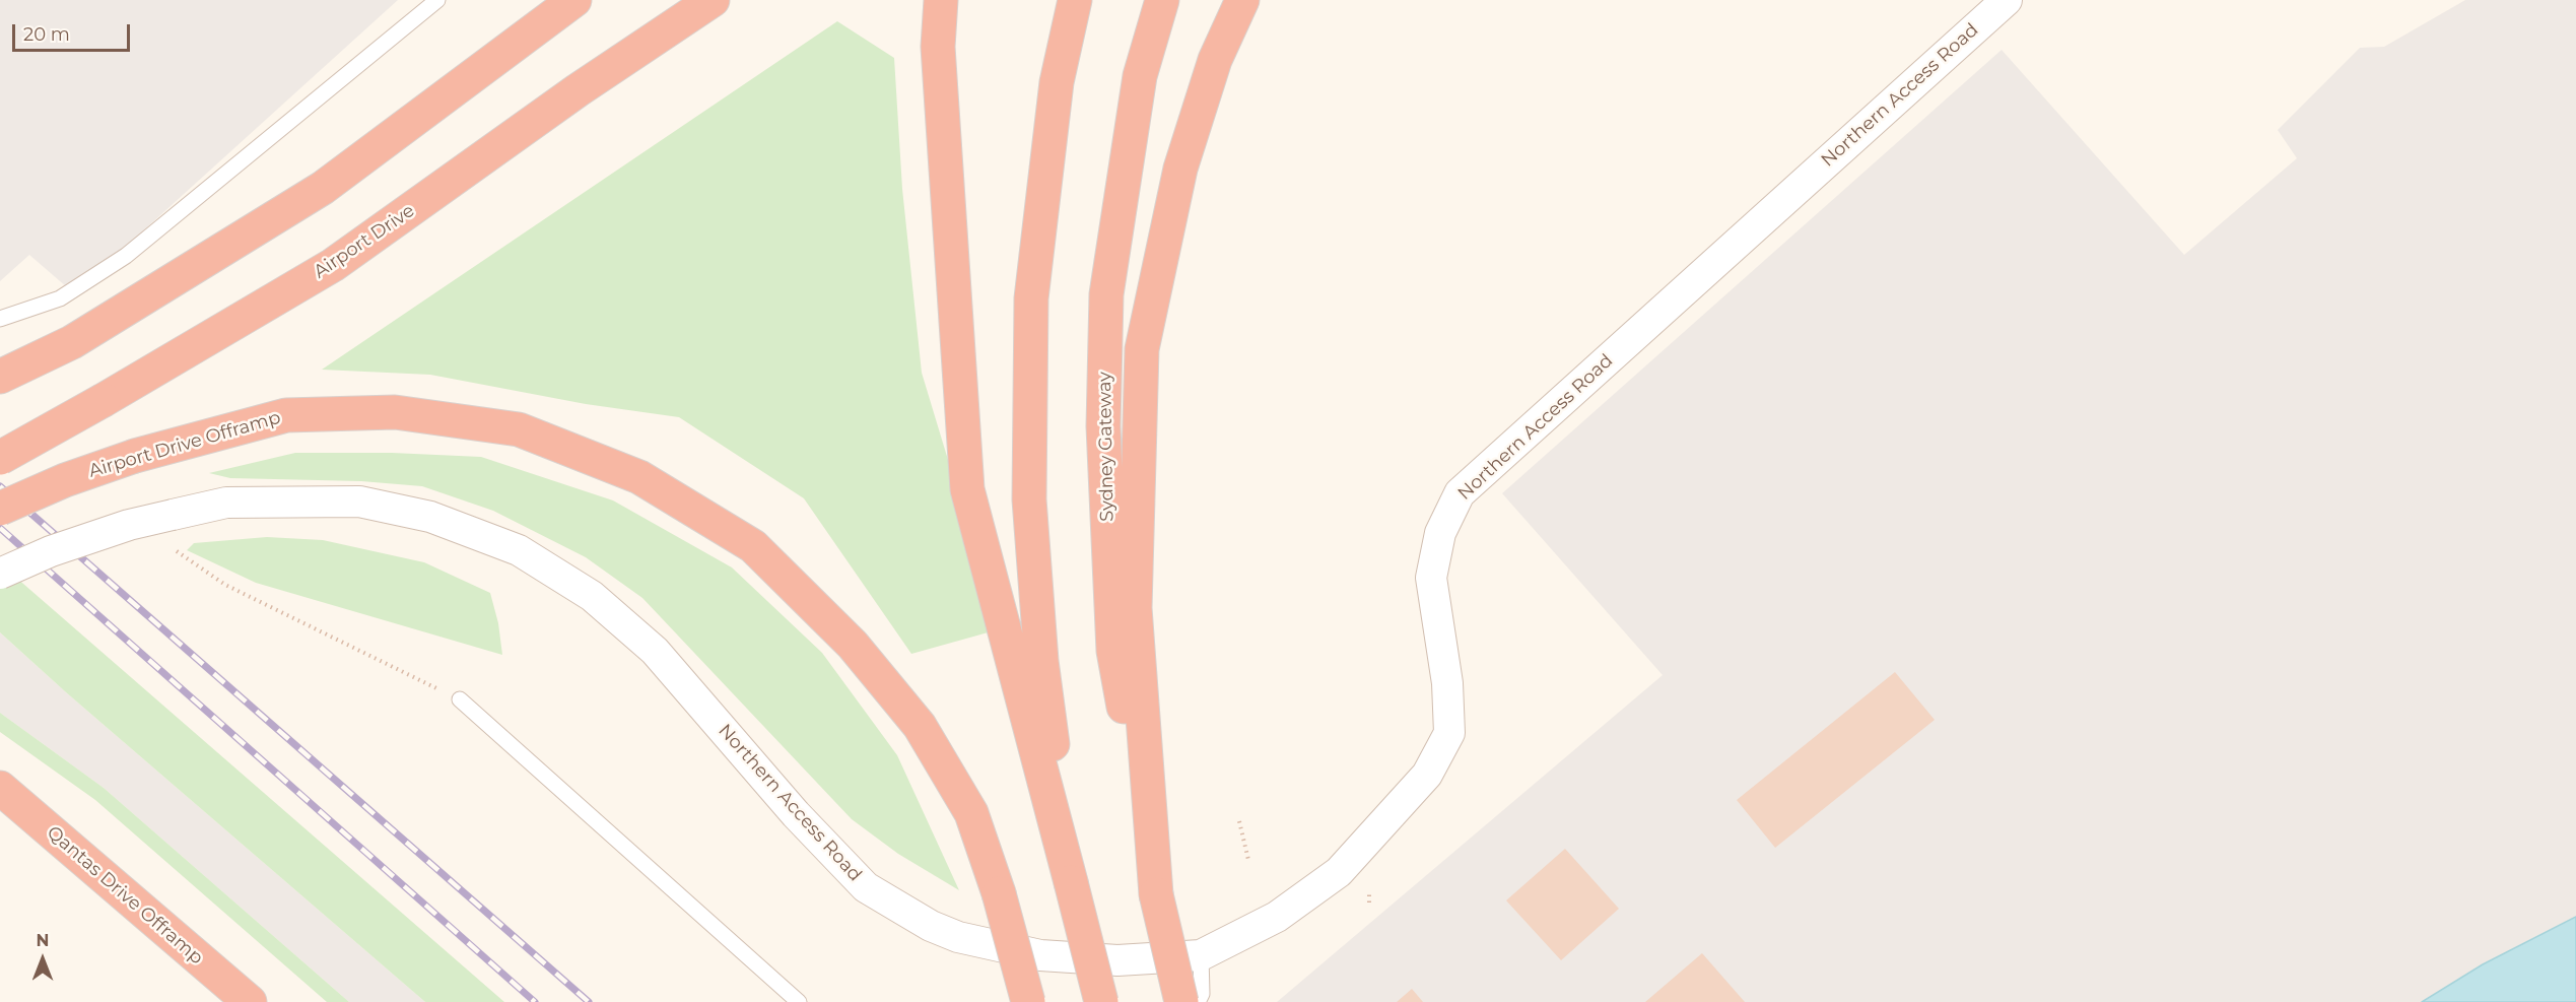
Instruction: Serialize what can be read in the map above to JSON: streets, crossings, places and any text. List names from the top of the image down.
{
  "streets": {
    "highway": [
      "Airport Drive",
      "Airport Drive Offramp",
      "Sydney Gateway",
      "Qantas Drive Offramp"
    ],
    "street": ["Northern Access Road"]
  },
  "scale_bar": "20 m",
  "north": "top"
}
